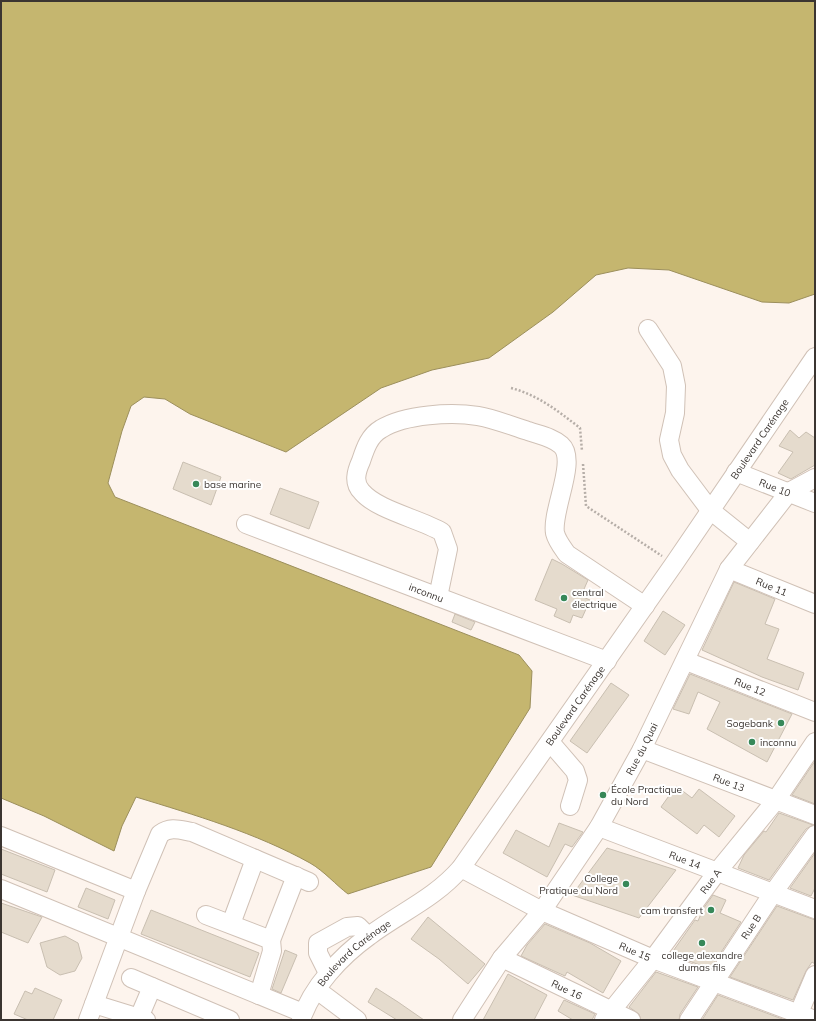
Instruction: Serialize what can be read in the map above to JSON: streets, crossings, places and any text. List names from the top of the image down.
{
  "streets": {
    "street": [
      "Boulevard Carénage",
      "Rue 10",
      "Rue 11",
      "inconnu",
      "Rue 12",
      "Rue du Quai",
      "Rue 13",
      "Rue 14",
      "Rue A",
      "Rue B",
      "Rue 15",
      "Rue 16"
    ]
  },
  "crossings": [
    ["Boulevard Carénage", "Rue 10"],
    ["Boulevard Carénage", "inconnu"],
    ["Boulevard Carénage", "Rue 15"],
    ["Rue 10", "Rue du Quai"],
    ["Rue 11", "Rue du Quai"],
    ["Rue 12", "Rue du Quai"],
    ["Rue du Quai", "Rue 13"],
    ["Rue du Quai", "Rue 14"],
    ["Rue du Quai", "Rue 15"],
    ["Rue du Quai", "Rue 16"],
    ["Rue 13", "Rue A"],
    ["Rue 14", "Rue A"],
    ["Rue 14", "Rue B"],
    ["Rue A", "Rue 15"],
    ["Rue A", "Rue 16"],
    ["Rue B", "Rue 15"]
  ],
  "places": [
    "base marine",
    "central électrique",
    "Sogebank",
    "inconnu",
    "École Practique du Nord",
    "College Pratique du Nord",
    "cam transfert",
    "college alexandre dumas fils"
  ]
}
